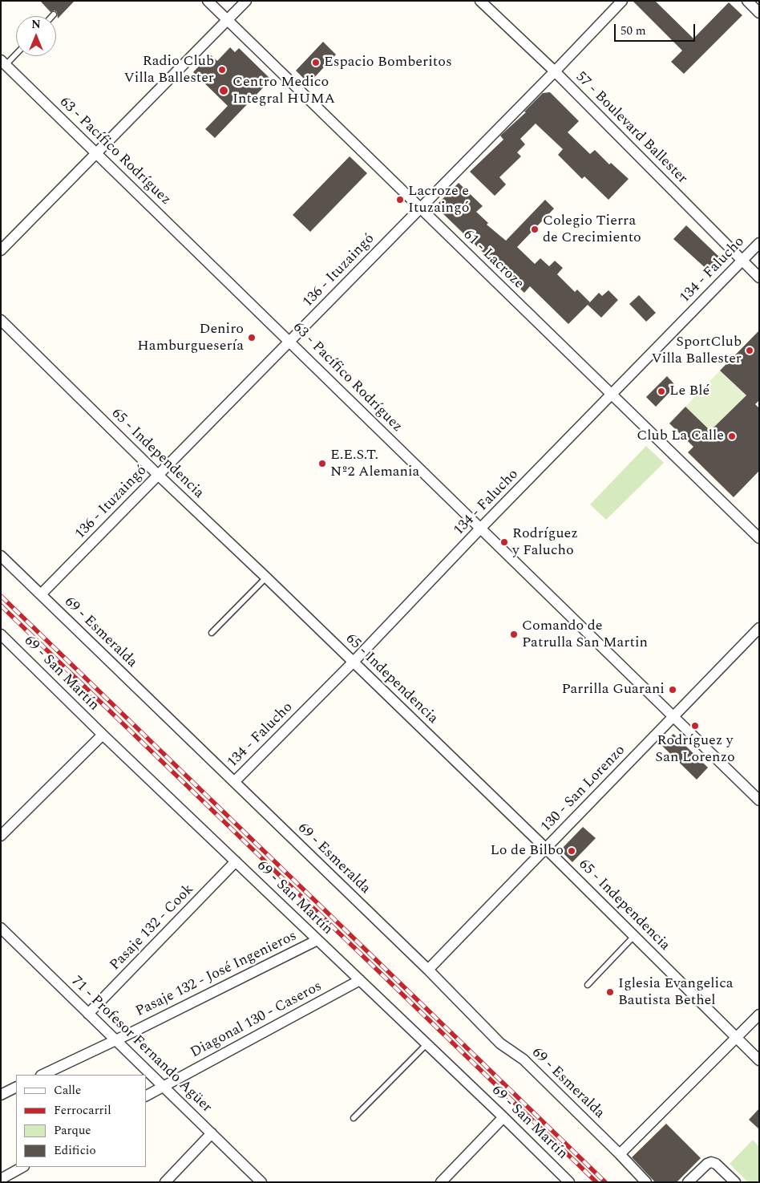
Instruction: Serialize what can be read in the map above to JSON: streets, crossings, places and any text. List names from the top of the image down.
{
  "streets": {
    "street": [
      "57 - Boulevard Ballester",
      "63 - Pacífico Rodríguez",
      "61 - Lacroze",
      "134 - Falucho",
      "136 - Ituzaingó",
      "65 - Independencia",
      "69 - Esmeralda",
      "69 - San Martín",
      "130 - San Lorenzo",
      "Pasaje 132 - Cook",
      "Pasaje 132 - José Ingenieros",
      "Diagonal 130 - Caseros",
      "71 - Profesor Fernando Agüer"
    ]
  },
  "crossings": [
    ["57 - Boulevard Ballester", "134 - Falucho"],
    ["57 - Boulevard Ballester", "136 - Ituzaingó"],
    ["63 - Pacífico Rodríguez", "134 - Falucho"],
    ["63 - Pacífico Rodríguez", "136 - Ituzaingó"],
    ["63 - Pacífico Rodríguez", "130 - San Lorenzo"],
    ["61 - Lacroze", "134 - Falucho"],
    ["61 - Lacroze", "136 - Ituzaingó"],
    ["134 - Falucho", "65 - Independencia"],
    ["134 - Falucho", "69 - Esmeralda"],
    ["136 - Ituzaingó", "65 - Independencia"],
    ["136 - Ituzaingó", "69 - Esmeralda"],
    ["65 - Independencia", "130 - San Lorenzo"],
    ["69 - Esmeralda", "130 - San Lorenzo"],
    ["69 - San Martín", "Pasaje 132 - Cook"],
    ["69 - San Martín", "Pasaje 132 - José Ingenieros"],
    ["69 - San Martín", "Diagonal 130 - Caseros"],
    ["Pasaje 132 - Cook", "71 - Profesor Fernando Agüer"],
    ["Pasaje 132 - José Ingenieros", "71 - Profesor Fernando Agüer"],
    ["Diagonal 130 - Caseros", "71 - Profesor Fernando Agüer"]
  ],
  "places": [
    "Espacio Bomberitos",
    "Radio Club Villa Ballester",
    "Centro Medico Integral HUMA",
    "Lacroze e Ituzaingó",
    "Colegio Tierra de Crecimiento",
    "Deniro Hamburguesería",
    "SportClub Villa Ballester",
    "Le Blé",
    "Club La Calle",
    "E.E.S.T. Nº2 Alemania",
    "Rodríguez y Falucho",
    "Comando de Patrulla San Martin",
    "Parrilla Guarani",
    "Rodríguez y San Lorenzo",
    "Lo de Bilbo",
    "Iglesia Evangelica Bautista Bethel"
  ],
  "legend": [
    "Calle",
    "Ferrocarril",
    "Parque",
    "Edificio"
  ],
  "scale_bar": "50 m",
  "north": "top"
}
